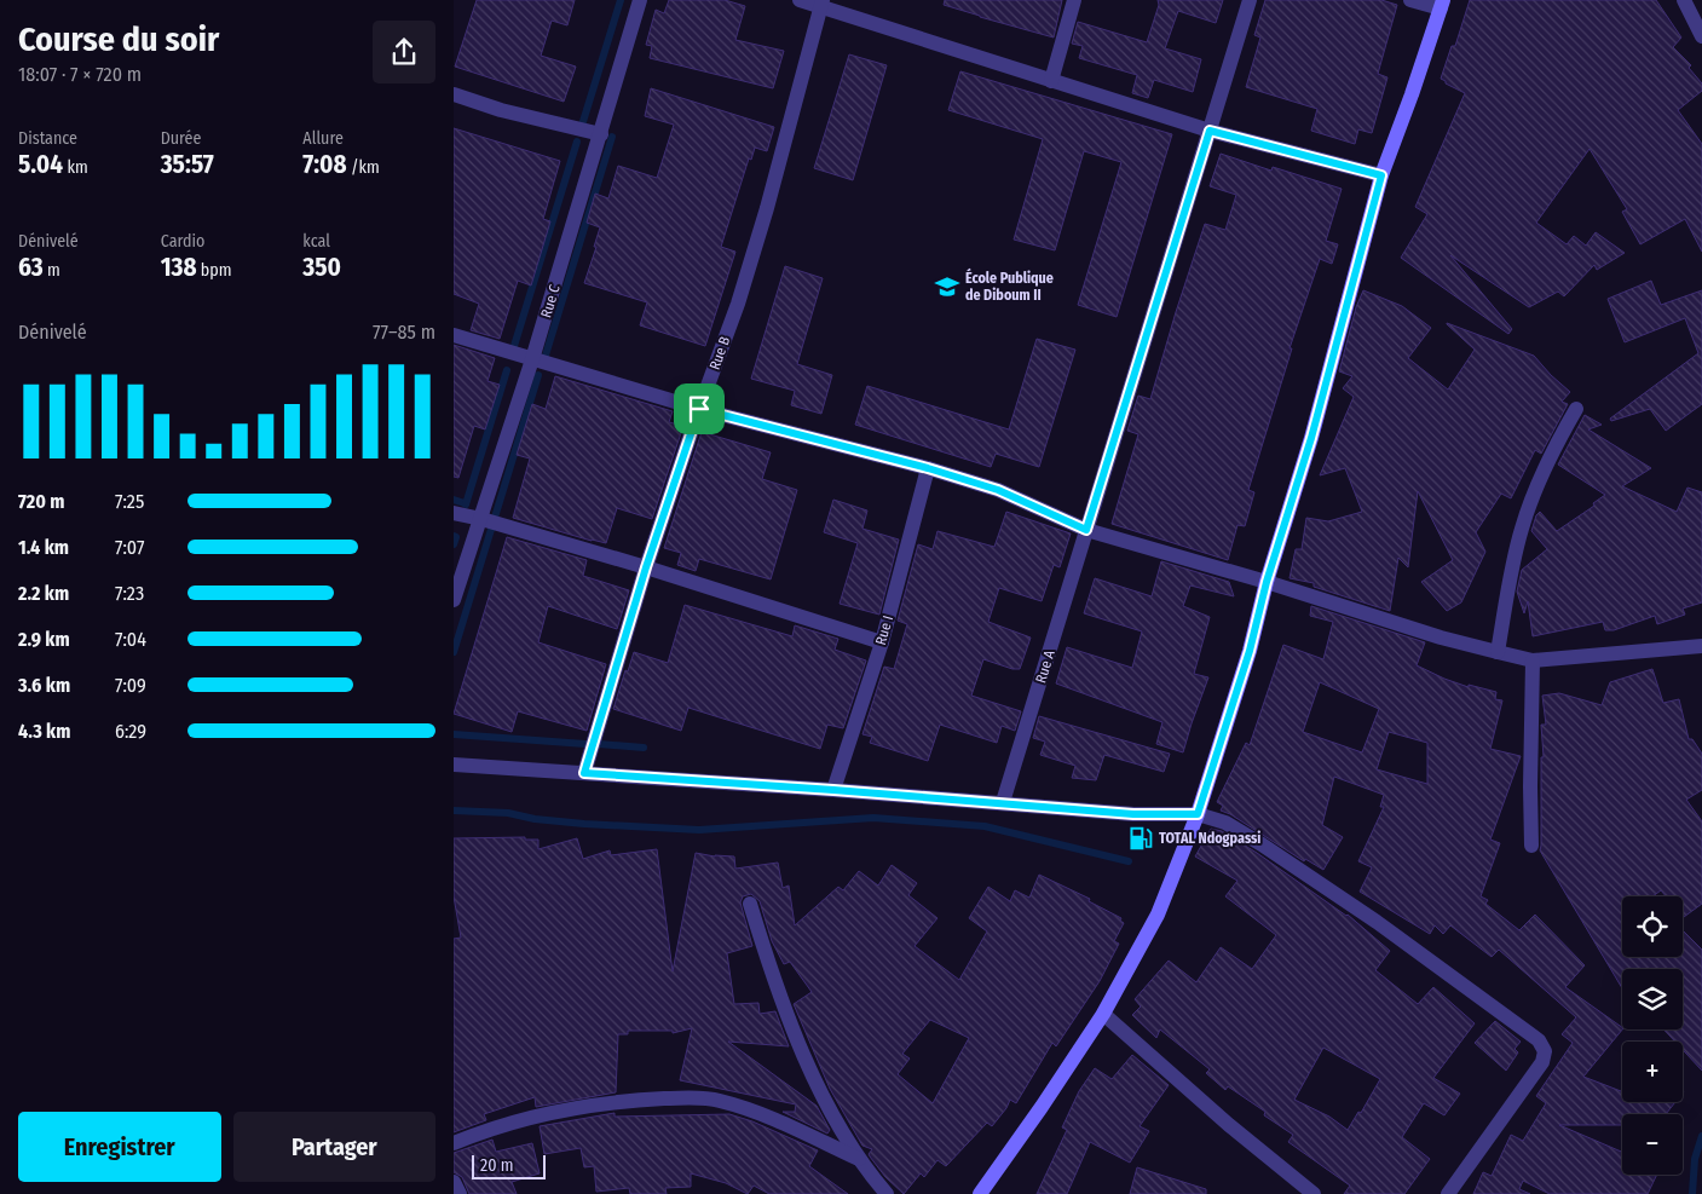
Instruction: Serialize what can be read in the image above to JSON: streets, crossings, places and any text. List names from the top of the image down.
{
  "streets": {
    "street": [
      "Rue C",
      "Rue B",
      "Rue I",
      "Rue A"
    ]
  },
  "places": {
    "school or university": ["École Publique de Diboum II"],
    "fuel station": ["TOTAL Ndogpassi"]
  },
  "scale_bar": "20 m",
  "page": {
    "heading": ["Course du soir", "18:07 · 7 × 720 m"],
    "stats": [
      ["Distance", "5.04 km"],
      ["Durée", "35:57"],
      ["Allure", "7:08 /km"],
      ["Dénivelé", "63 m"],
      ["Cardio", "138 bpm"],
      ["kcal", "350"]
    ],
    "chart": ["Dénivelé", "77–85 m"],
    "list": [
      {
        "name": "720 m",
        "note": "7:25"
      },
      {
        "name": "1.4 km",
        "note": "7:07"
      },
      {
        "name": "2.2 km",
        "note": "7:23"
      },
      {
        "name": "2.9 km",
        "note": "7:04"
      },
      {
        "name": "3.6 km",
        "note": "7:09"
      },
      {
        "name": "4.3 km",
        "note": "6:29"
      }
    ],
    "map_buttons": ["+", "−"],
    "buttons": ["Enregistrer", "Partager"],
    "scale": "20 m"
  }
}
